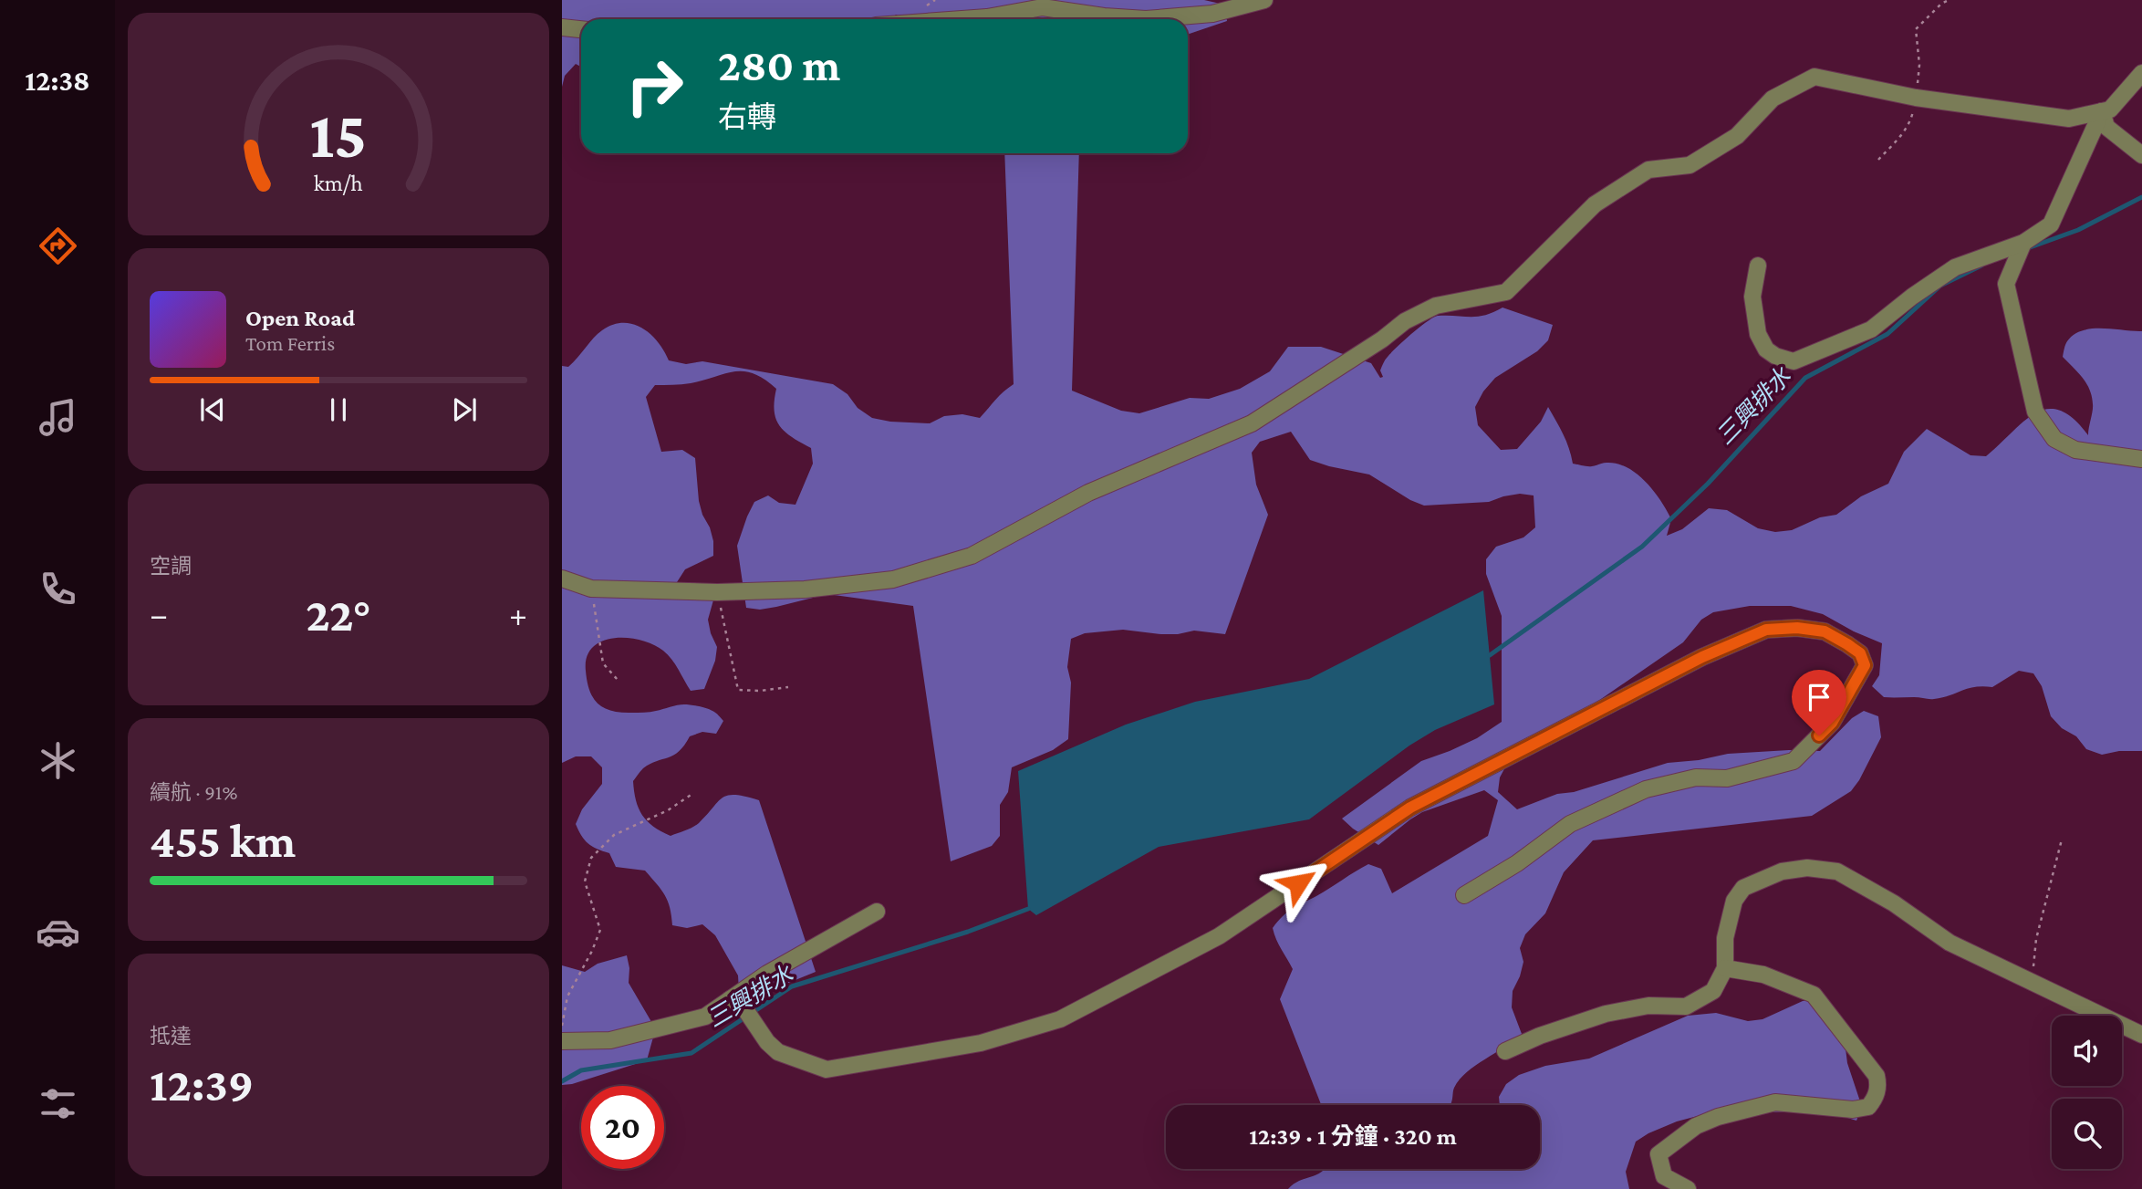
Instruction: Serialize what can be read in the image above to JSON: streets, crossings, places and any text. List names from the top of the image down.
{
  "water": ["三興排水"],
  "page": {
    "tabs": "12:38",
    "turn": ["280 m", "右轉"],
    "song": ["Open Road", "Tom Ferris"],
    "tile": [
      "空調",
      ["續航 · 91%", "455 km"],
      ["抵達", "12:39"]
    ],
    "heat": ["−", "22°", "+"],
    "limit": "20",
    "trip": "12:39 · 1 分鐘 · 320 m",
    "gauge": ["15", "km/h"]
  }
}
